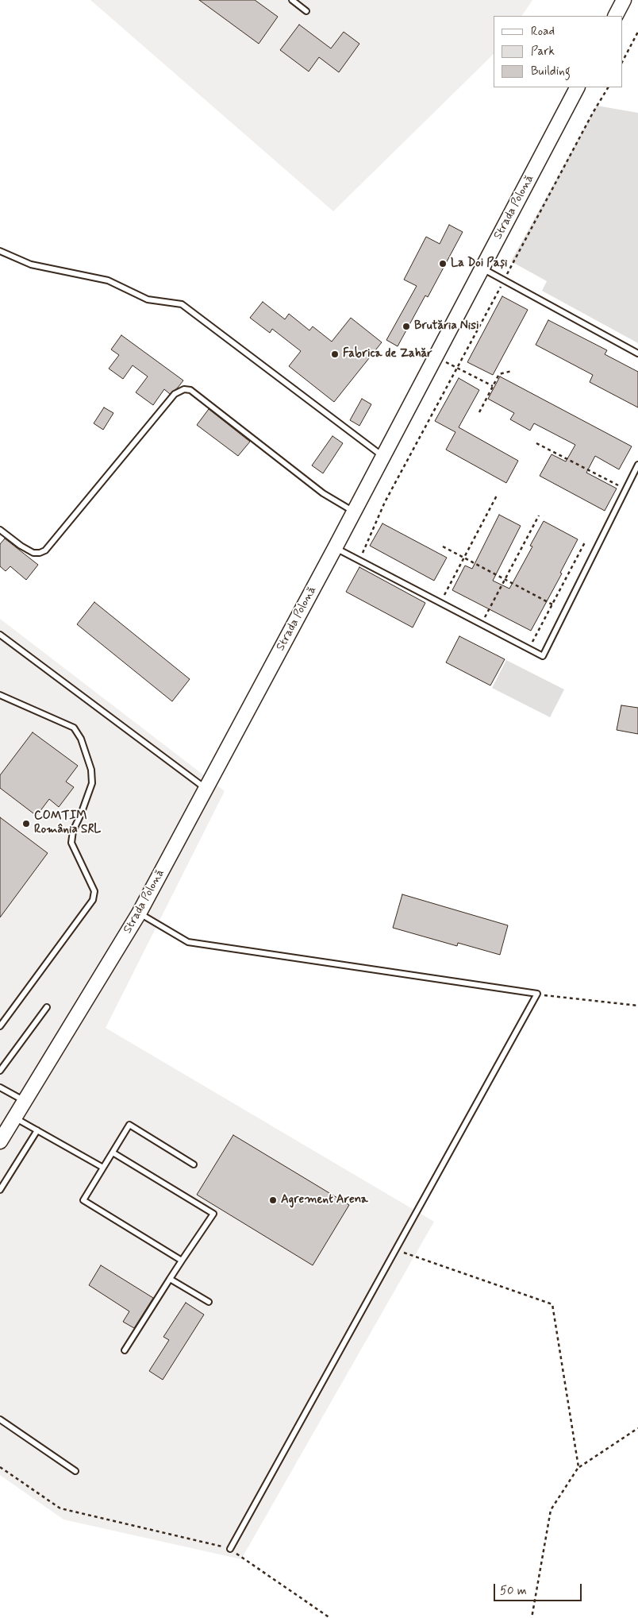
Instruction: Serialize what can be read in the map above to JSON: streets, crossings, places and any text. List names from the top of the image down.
{
  "streets": {
    "main road": ["Strada Polonă"]
  },
  "places": [
    "La Doi Pași",
    "Brutăria Nisi",
    "Fabrica de Zahăr",
    "COMTIM România SRL",
    "Agrement Arena"
  ],
  "legend": ["Road", "Park", "Building"],
  "scale_bar": "50 m"
}
